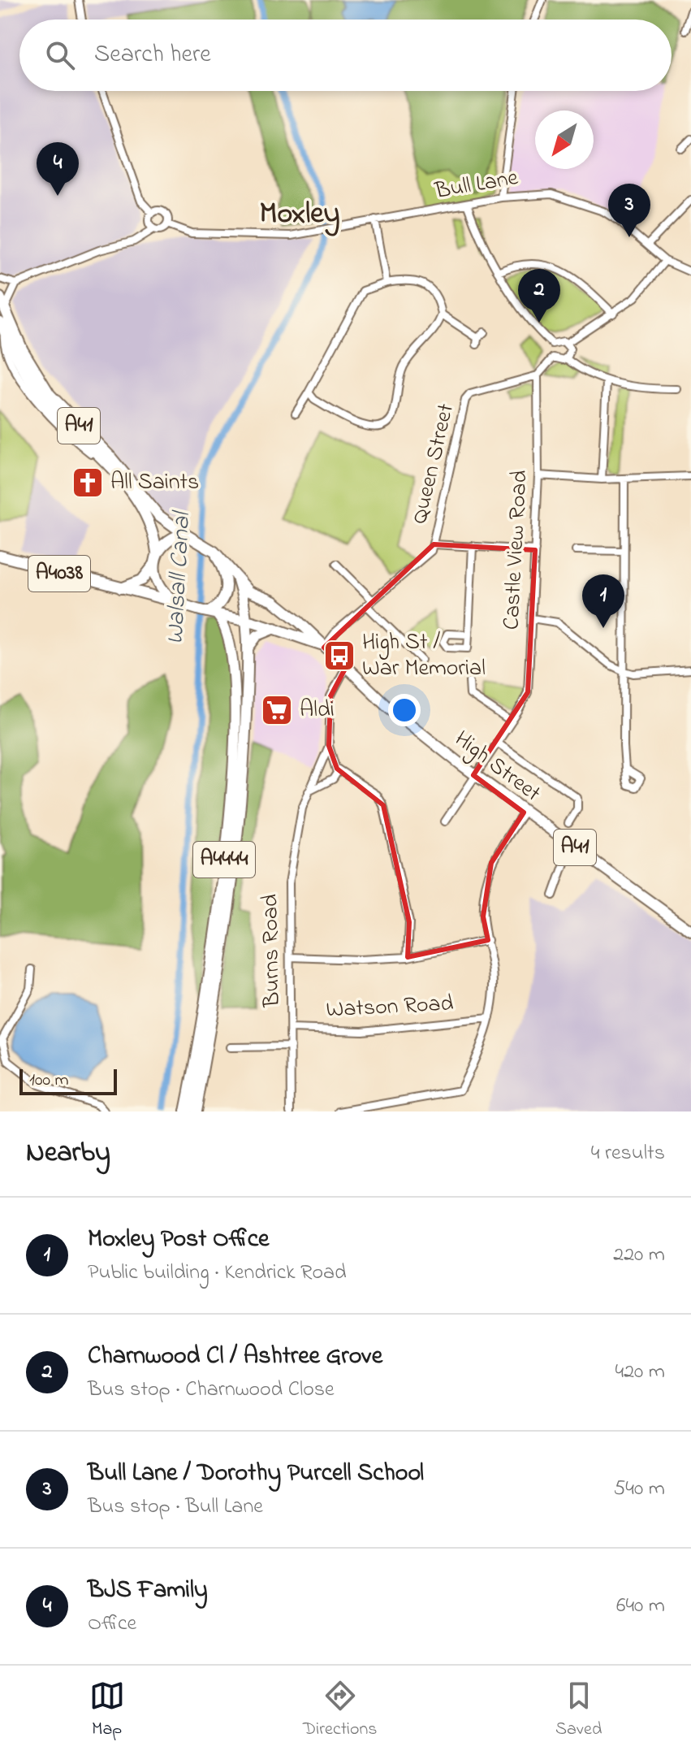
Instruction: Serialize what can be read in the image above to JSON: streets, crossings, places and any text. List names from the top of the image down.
{
  "streets": {
    "main road": [
      "A41",
      "A4038",
      "High Street",
      "A4444"
    ],
    "street": [
      "Bull Lane",
      "Queen Street",
      "Castle View Road",
      "Burns Road",
      "Watson Road"
    ]
  },
  "crossings": [
    ["A41", "A4038"],
    ["A41", "High Street"],
    ["A41", "A4444"],
    ["Queen Street", "Castle View Road"],
    ["Queen Street", "High Street"],
    ["Castle View Road", "High Street"],
    ["A4038", "High Street"],
    ["A4038", "A4444"],
    ["High Street", "A4444"],
    ["Burns Road", "Watson Road"]
  ],
  "districts": ["Moxley"],
  "water": ["Walsall Canal"],
  "places": {
    "church": ["All Saints"],
    "bus stop": ["High St / War Memorial"],
    "supermarket": ["Aldi"]
  },
  "scale_bar": "100 m",
  "north": "bottom left",
  "page": {
    "search": "Search here",
    "pins": [
      "4",
      "3",
      "2",
      "1"
    ],
    "scale": "100 m",
    "heading": ["Nearby", "4 results"],
    "list": [
      {
        "mark": "1",
        "name": "Moxley Post Office",
        "note": "Public building · Kendrick Road",
        "value": "220 m"
      },
      {
        "mark": "2",
        "name": "Charnwood Cl / Ashtree Grove",
        "note": "Bus stop · Charnwood Close",
        "value": "420 m"
      },
      {
        "mark": "3",
        "name": "Bull Lane / Dorothy Purcell School",
        "note": "Bus stop · Bull Lane",
        "value": "540 m"
      },
      {
        "mark": "4",
        "name": "BJS Family",
        "note": "Office",
        "value": "640 m"
      }
    ],
    "nav": ["Map", "Directions", "Saved"]
  }
}
